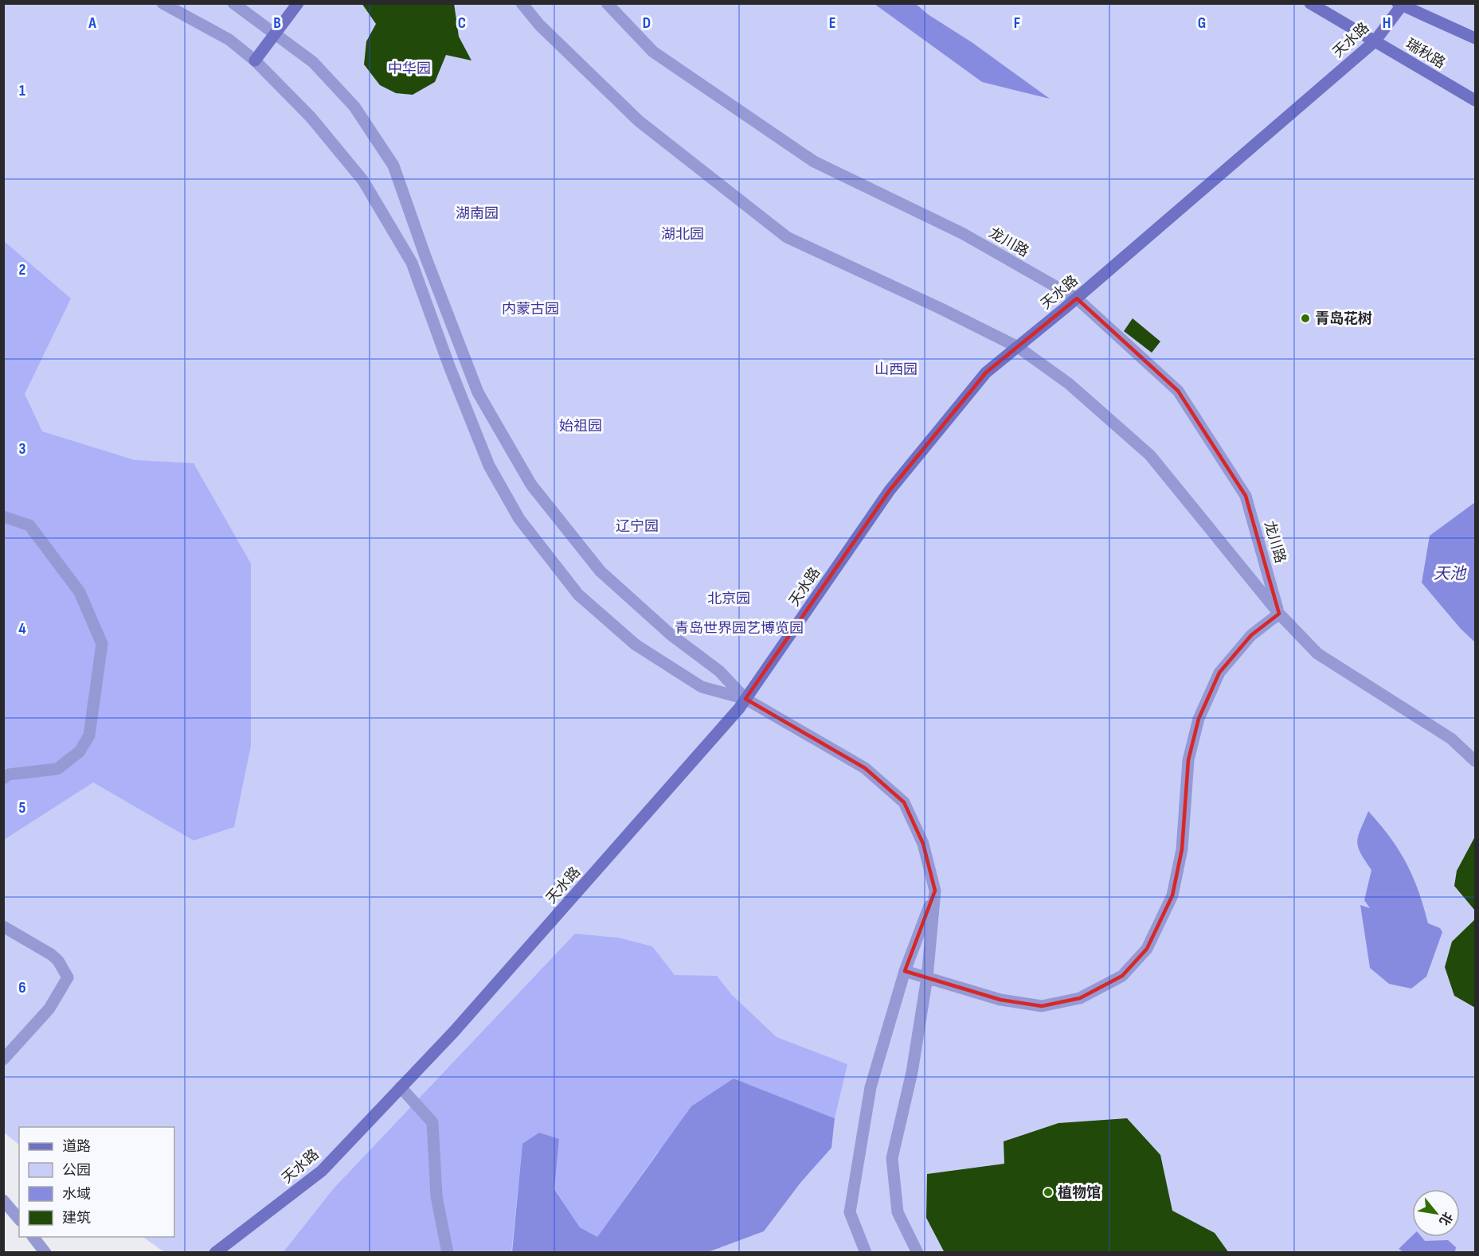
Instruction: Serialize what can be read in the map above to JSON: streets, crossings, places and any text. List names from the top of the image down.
{
  "streets": {
    "street": ["天水路", "瑞秋路", "龙川路"]
  },
  "crossings": [
    ["天水路", "瑞秋路"],
    ["天水路", "龙川路"]
  ],
  "water": ["天池"],
  "parks": [
    "中华园",
    "湖南园",
    "湖北园",
    "内蒙古园",
    "山西园",
    "始祖园",
    "辽宁园",
    "北京园",
    "青岛世界园艺博览园"
  ],
  "places": ["青岛花树", "植物馆"],
  "legend": [
    "道路",
    "公园",
    "水域",
    "建筑"
  ],
  "north": "bottom right",
  "grid": {
    "columns": [
      "A",
      "B",
      "C",
      "D",
      "E",
      "F",
      "G",
      "H"
    ],
    "rows": [
      "1",
      "2",
      "3",
      "4",
      "5",
      "6"
    ]
  }
}
